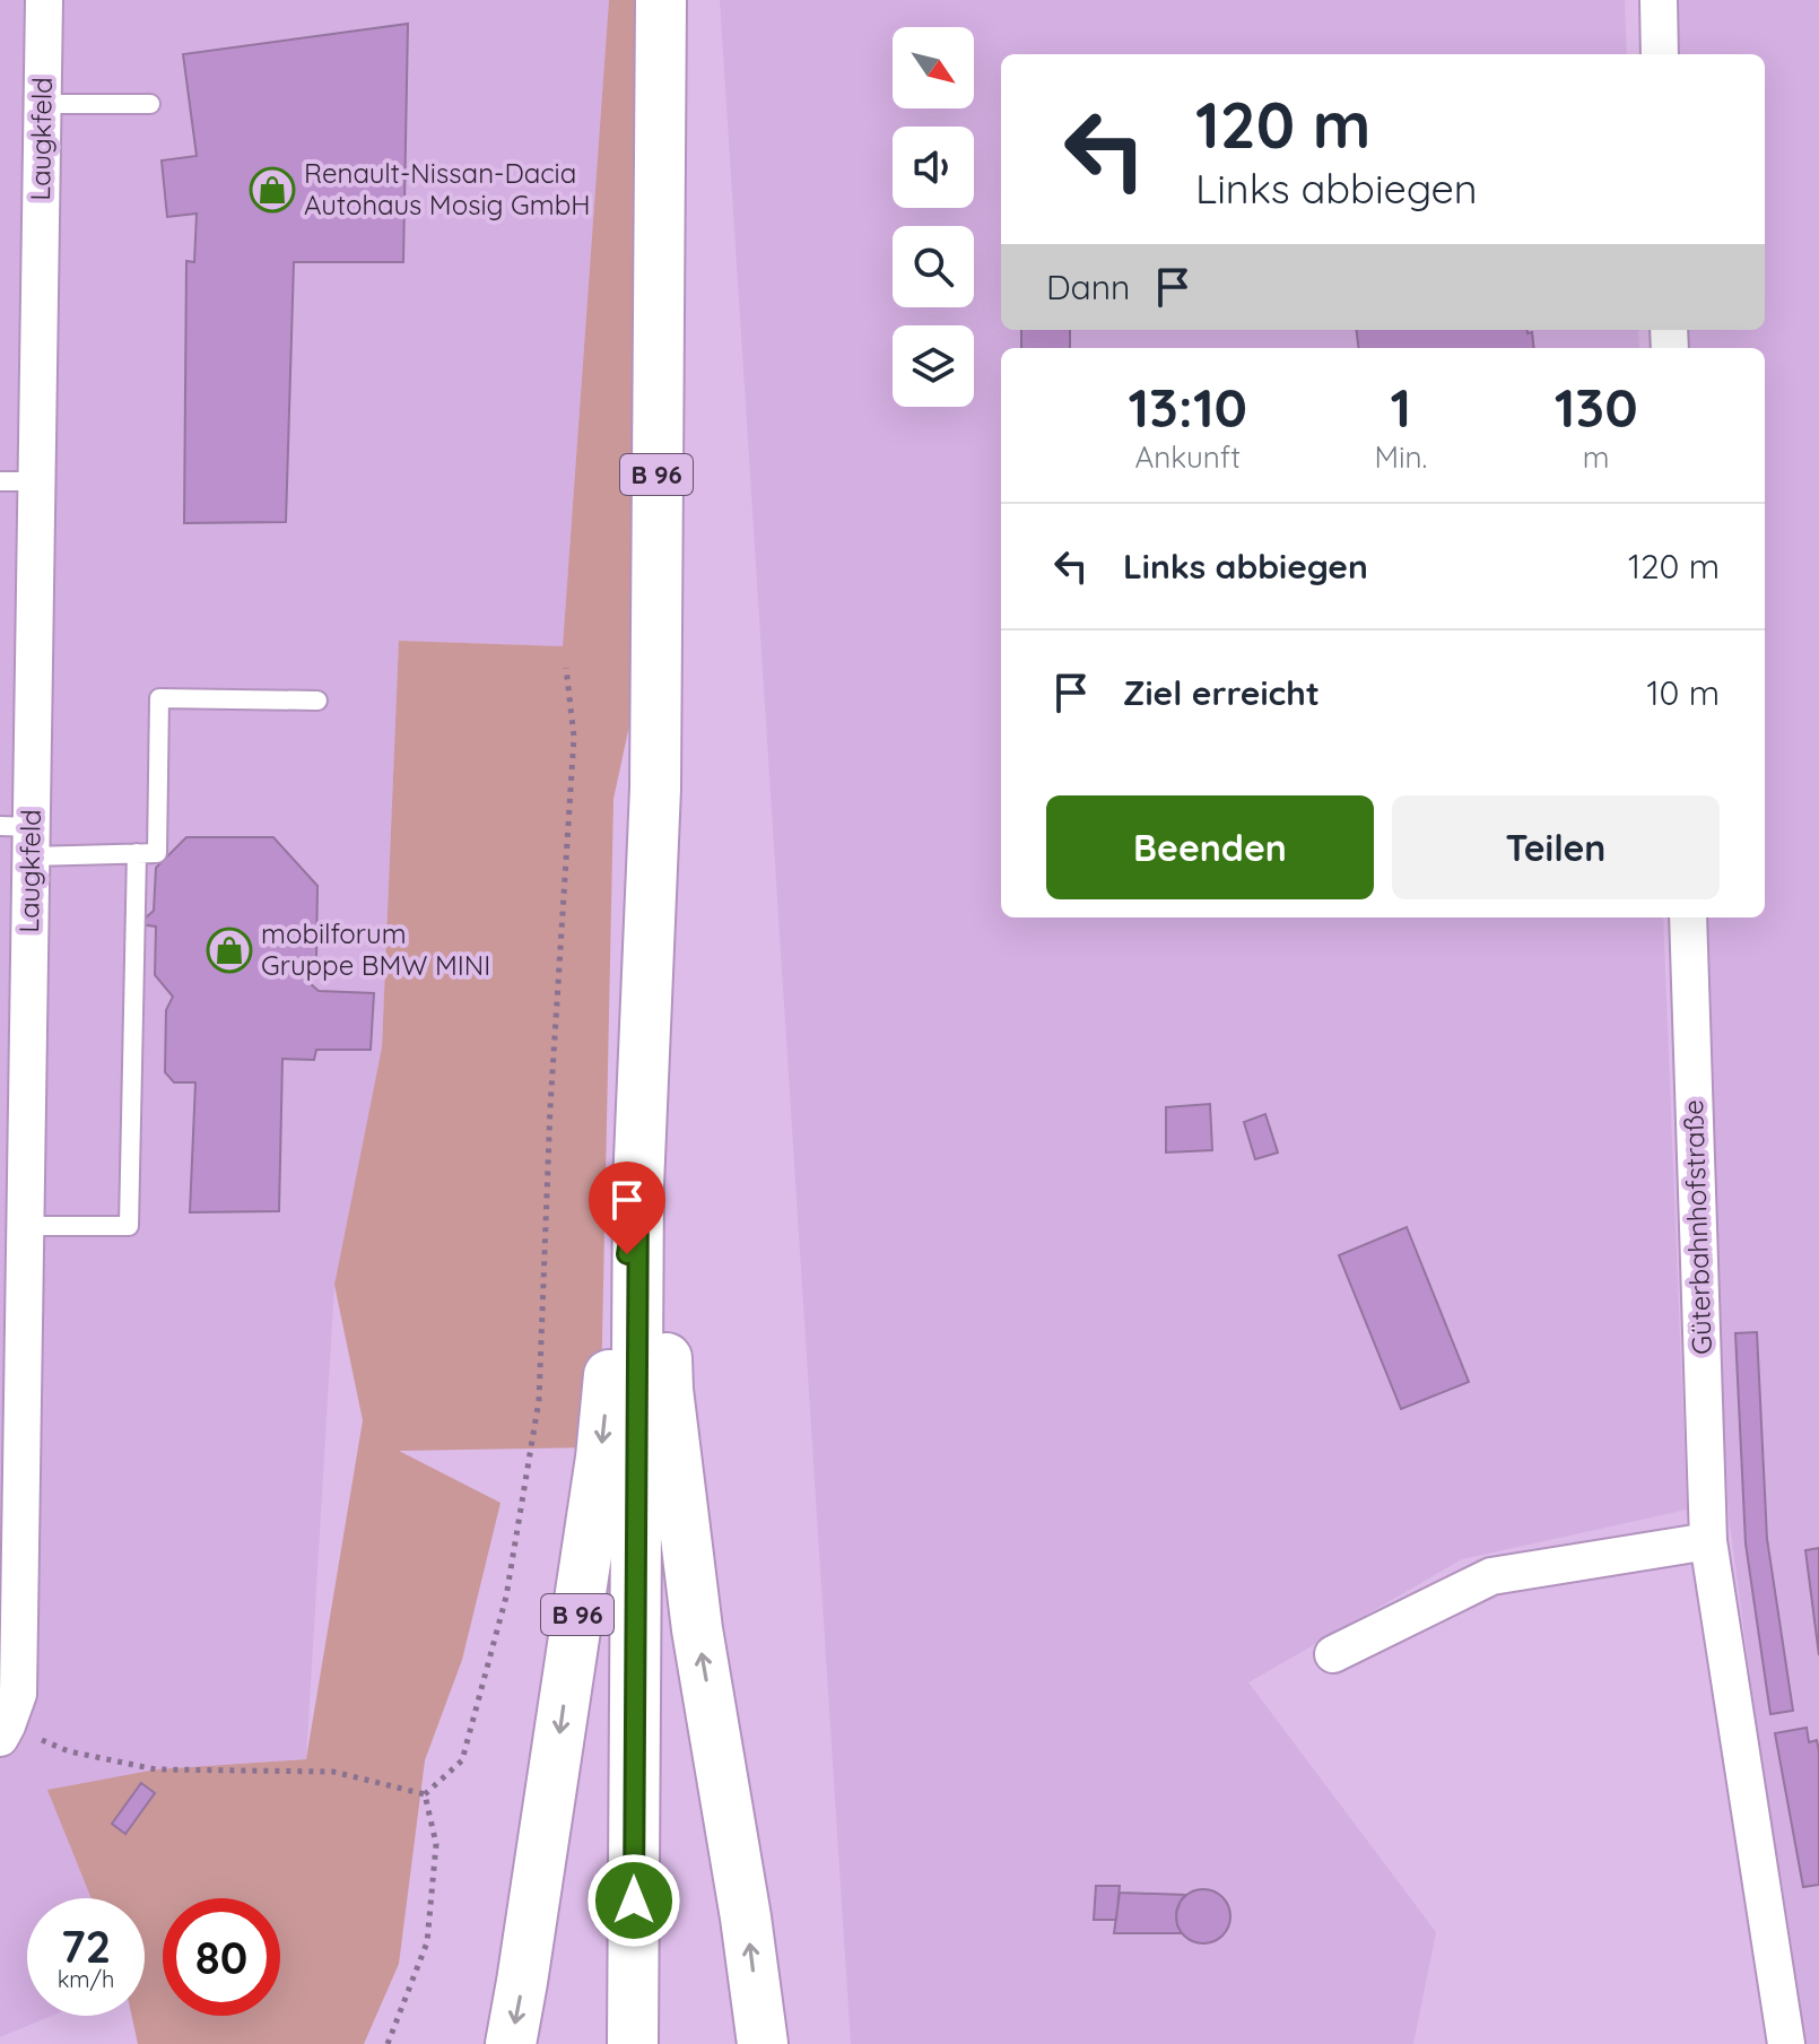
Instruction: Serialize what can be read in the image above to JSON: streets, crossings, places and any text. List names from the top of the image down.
{
  "streets": {
    "highway": ["B 96"],
    "street": ["Laugkfeld", "Güterbahnhofstraße"]
  },
  "places": {
    "shop": ["Renault-Nissan-Dacia Autohaus Mosig GmbH", "mobilforum Gruppe BMW MINI"]
  },
  "north": "bottom right",
  "page": {
    "turn": ["120 m", "Links abbiegen"],
    "then": "Dann",
    "eta": [
      "13:10",
      "Ankunft",
      "1",
      "Min.",
      "130",
      "m"
    ],
    "list": [
      {
        "name": "Links abbiegen",
        "value": "120 m"
      },
      {
        "name": "Ziel erreicht",
        "value": "10 m"
      }
    ],
    "buttons": ["Beenden", "Teilen"],
    "speed": "72 km/h",
    "limit": "80"
  }
}
